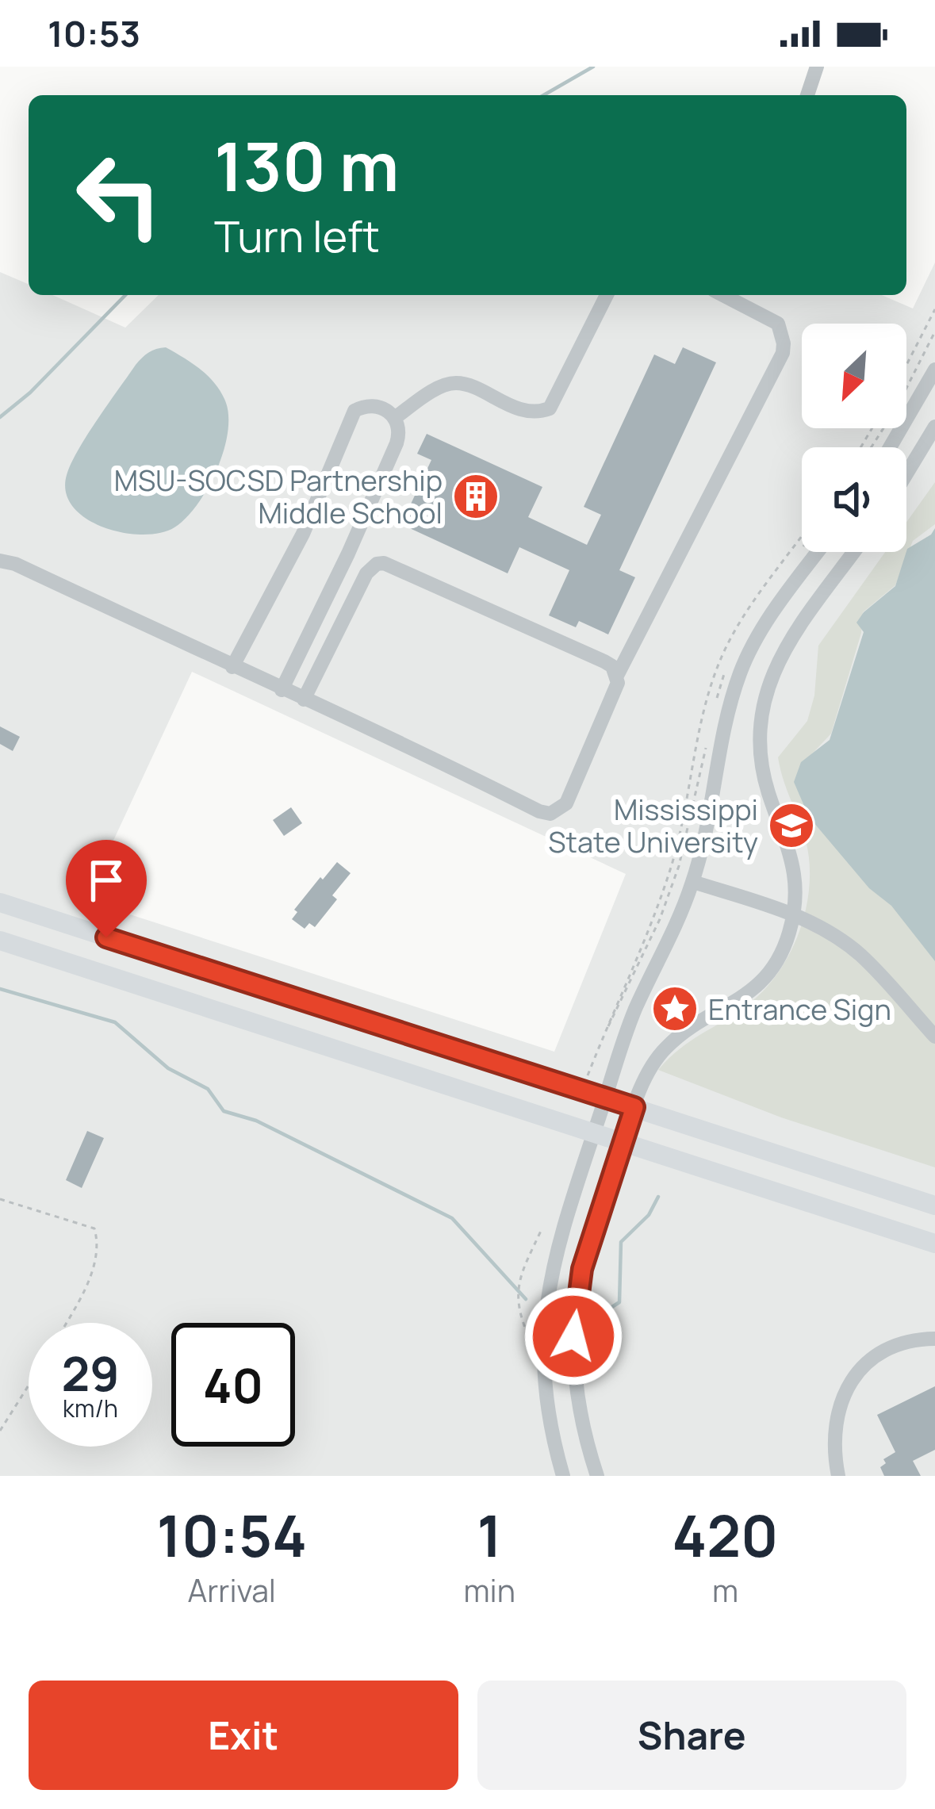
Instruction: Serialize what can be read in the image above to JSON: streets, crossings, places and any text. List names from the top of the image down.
{
  "places": {
    "building": ["MSU-SOCSD Partnership Middle School"],
    "school or university": ["Mississippi State University"],
    "place": ["Entrance Sign"]
  },
  "north": "bottom left",
  "page": {
    "status": "10:53",
    "turn": ["130 m", "Turn left"],
    "speed": "29 km/h",
    "limit": "40",
    "eta": [
      "10:54",
      "Arrival",
      "1",
      "min",
      "420",
      "m"
    ],
    "buttons": ["Exit", "Share"]
  }
}
